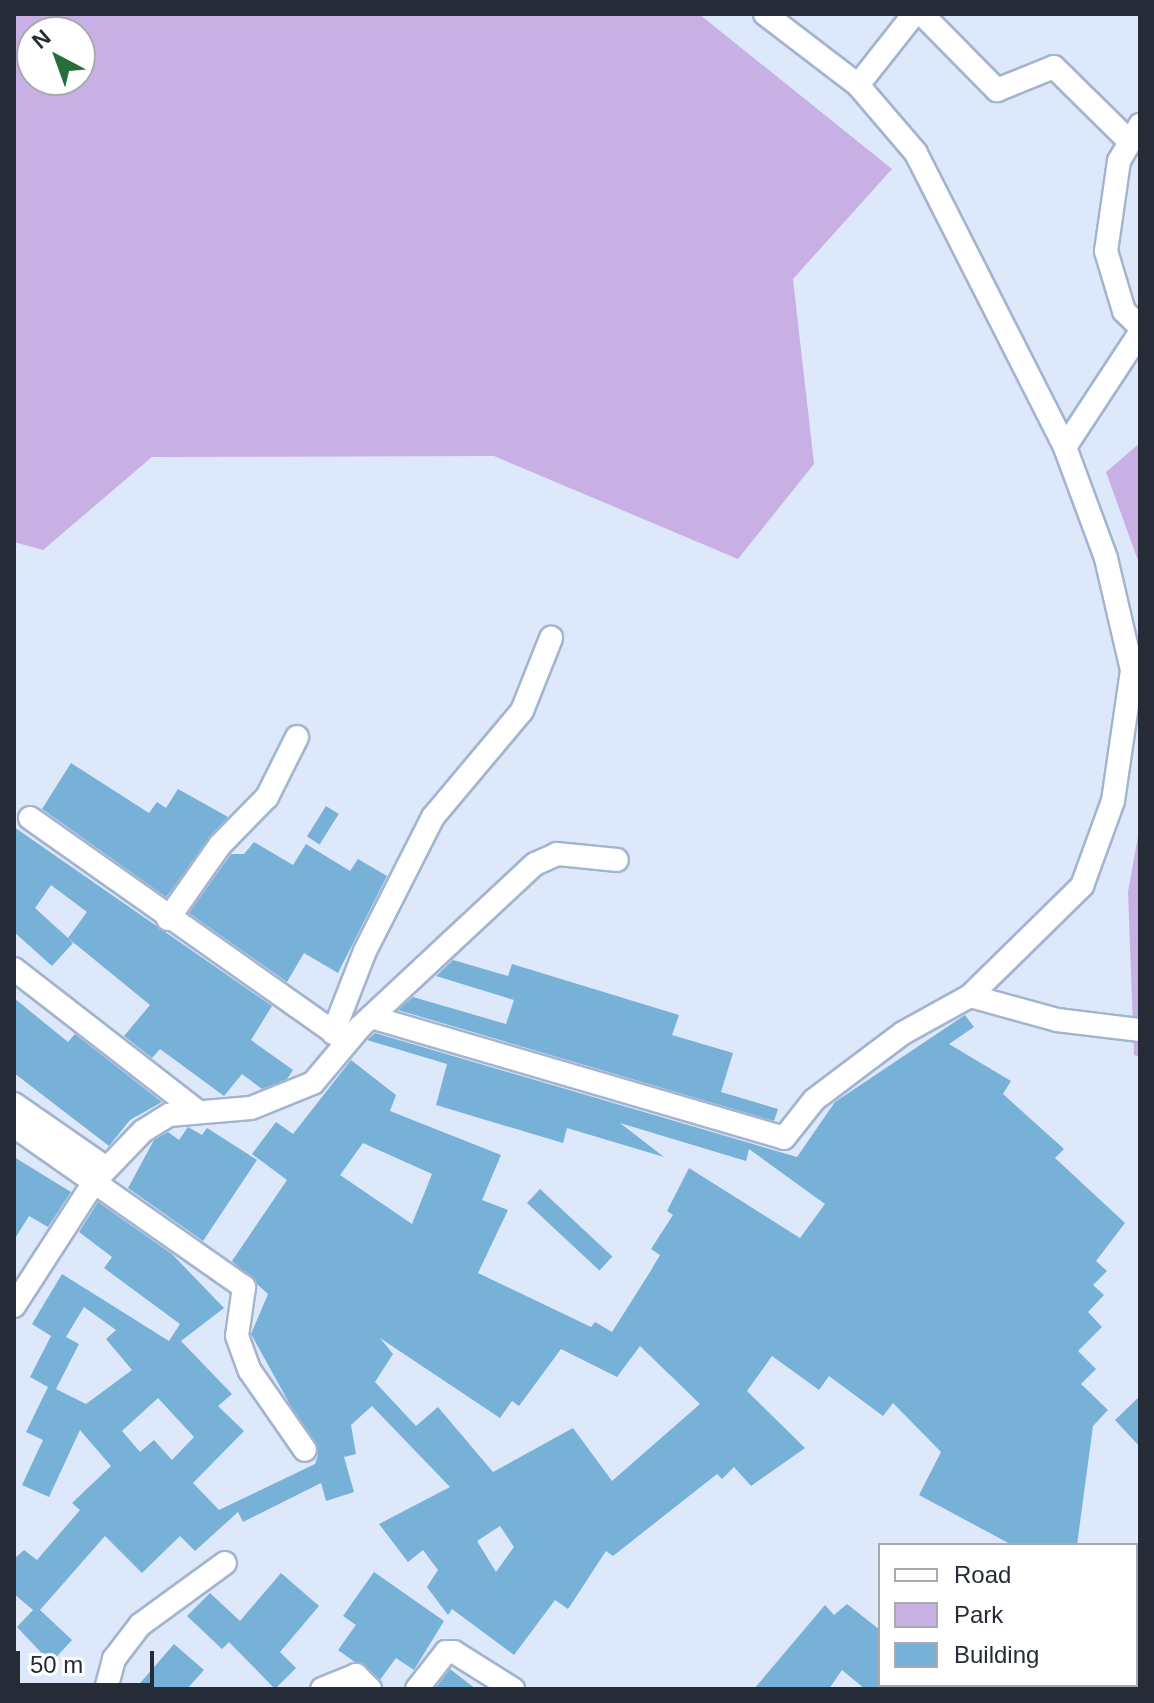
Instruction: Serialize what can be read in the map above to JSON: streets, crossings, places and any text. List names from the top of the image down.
{
  "legend": ["Road", "Park", "Building"],
  "scale_bar": "50 m",
  "north": "top left"
}
